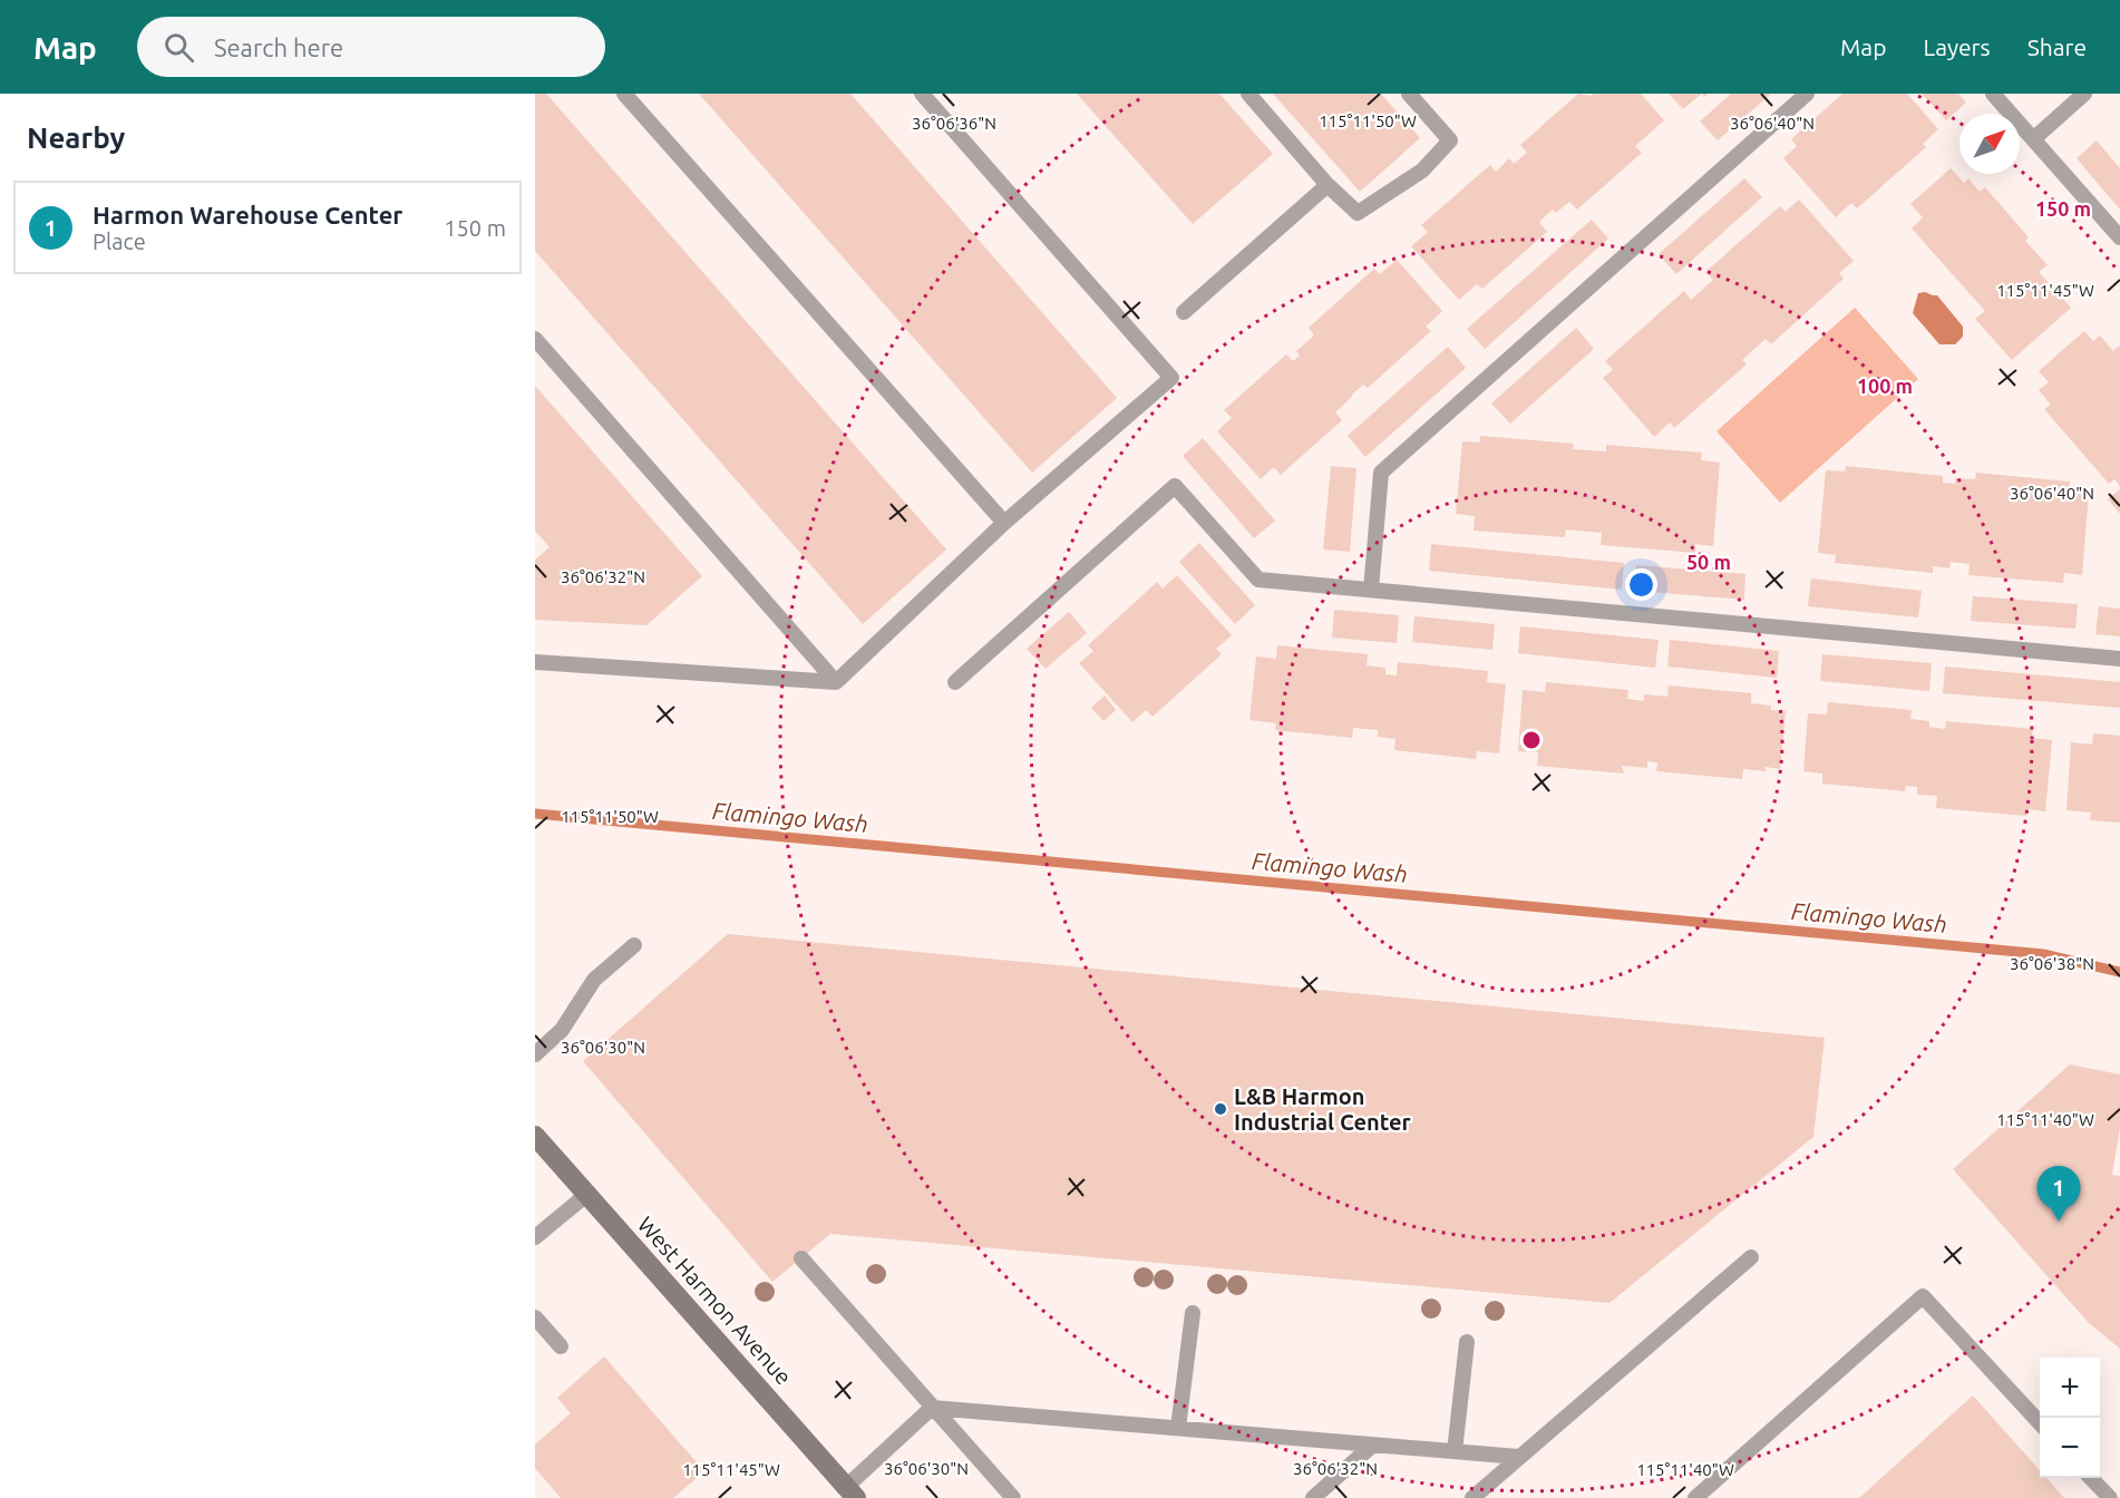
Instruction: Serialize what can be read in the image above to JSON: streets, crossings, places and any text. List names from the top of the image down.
{
  "streets": {
    "main road": ["West Harmon Avenue"]
  },
  "water": ["Flamingo Wash"],
  "places": ["L&B Harmon Industrial Center"],
  "north": "top right",
  "page": {
    "header": "Map",
    "search": "Search here",
    "nav": ["Map", "Layers", "Share"],
    "heading": "Nearby",
    "list": [
      {
        "mark": "1",
        "name": "Harmon Warehouse Center",
        "note": "Place",
        "value": "150 m"
      }
    ],
    "pins": "1",
    "map_buttons": ["+", "−"]
  },
  "coordinates": [
    "115°11'50\"W",
    "36°06'36\"N",
    "36°06'40\"N",
    "115°11'45\"W",
    "36°06'32\"N",
    "36°06'38\"N",
    "36°06'30\"N",
    "115°11'40\"W"
  ],
  "rings": ["150 m", "100 m", "50 m"]
}
